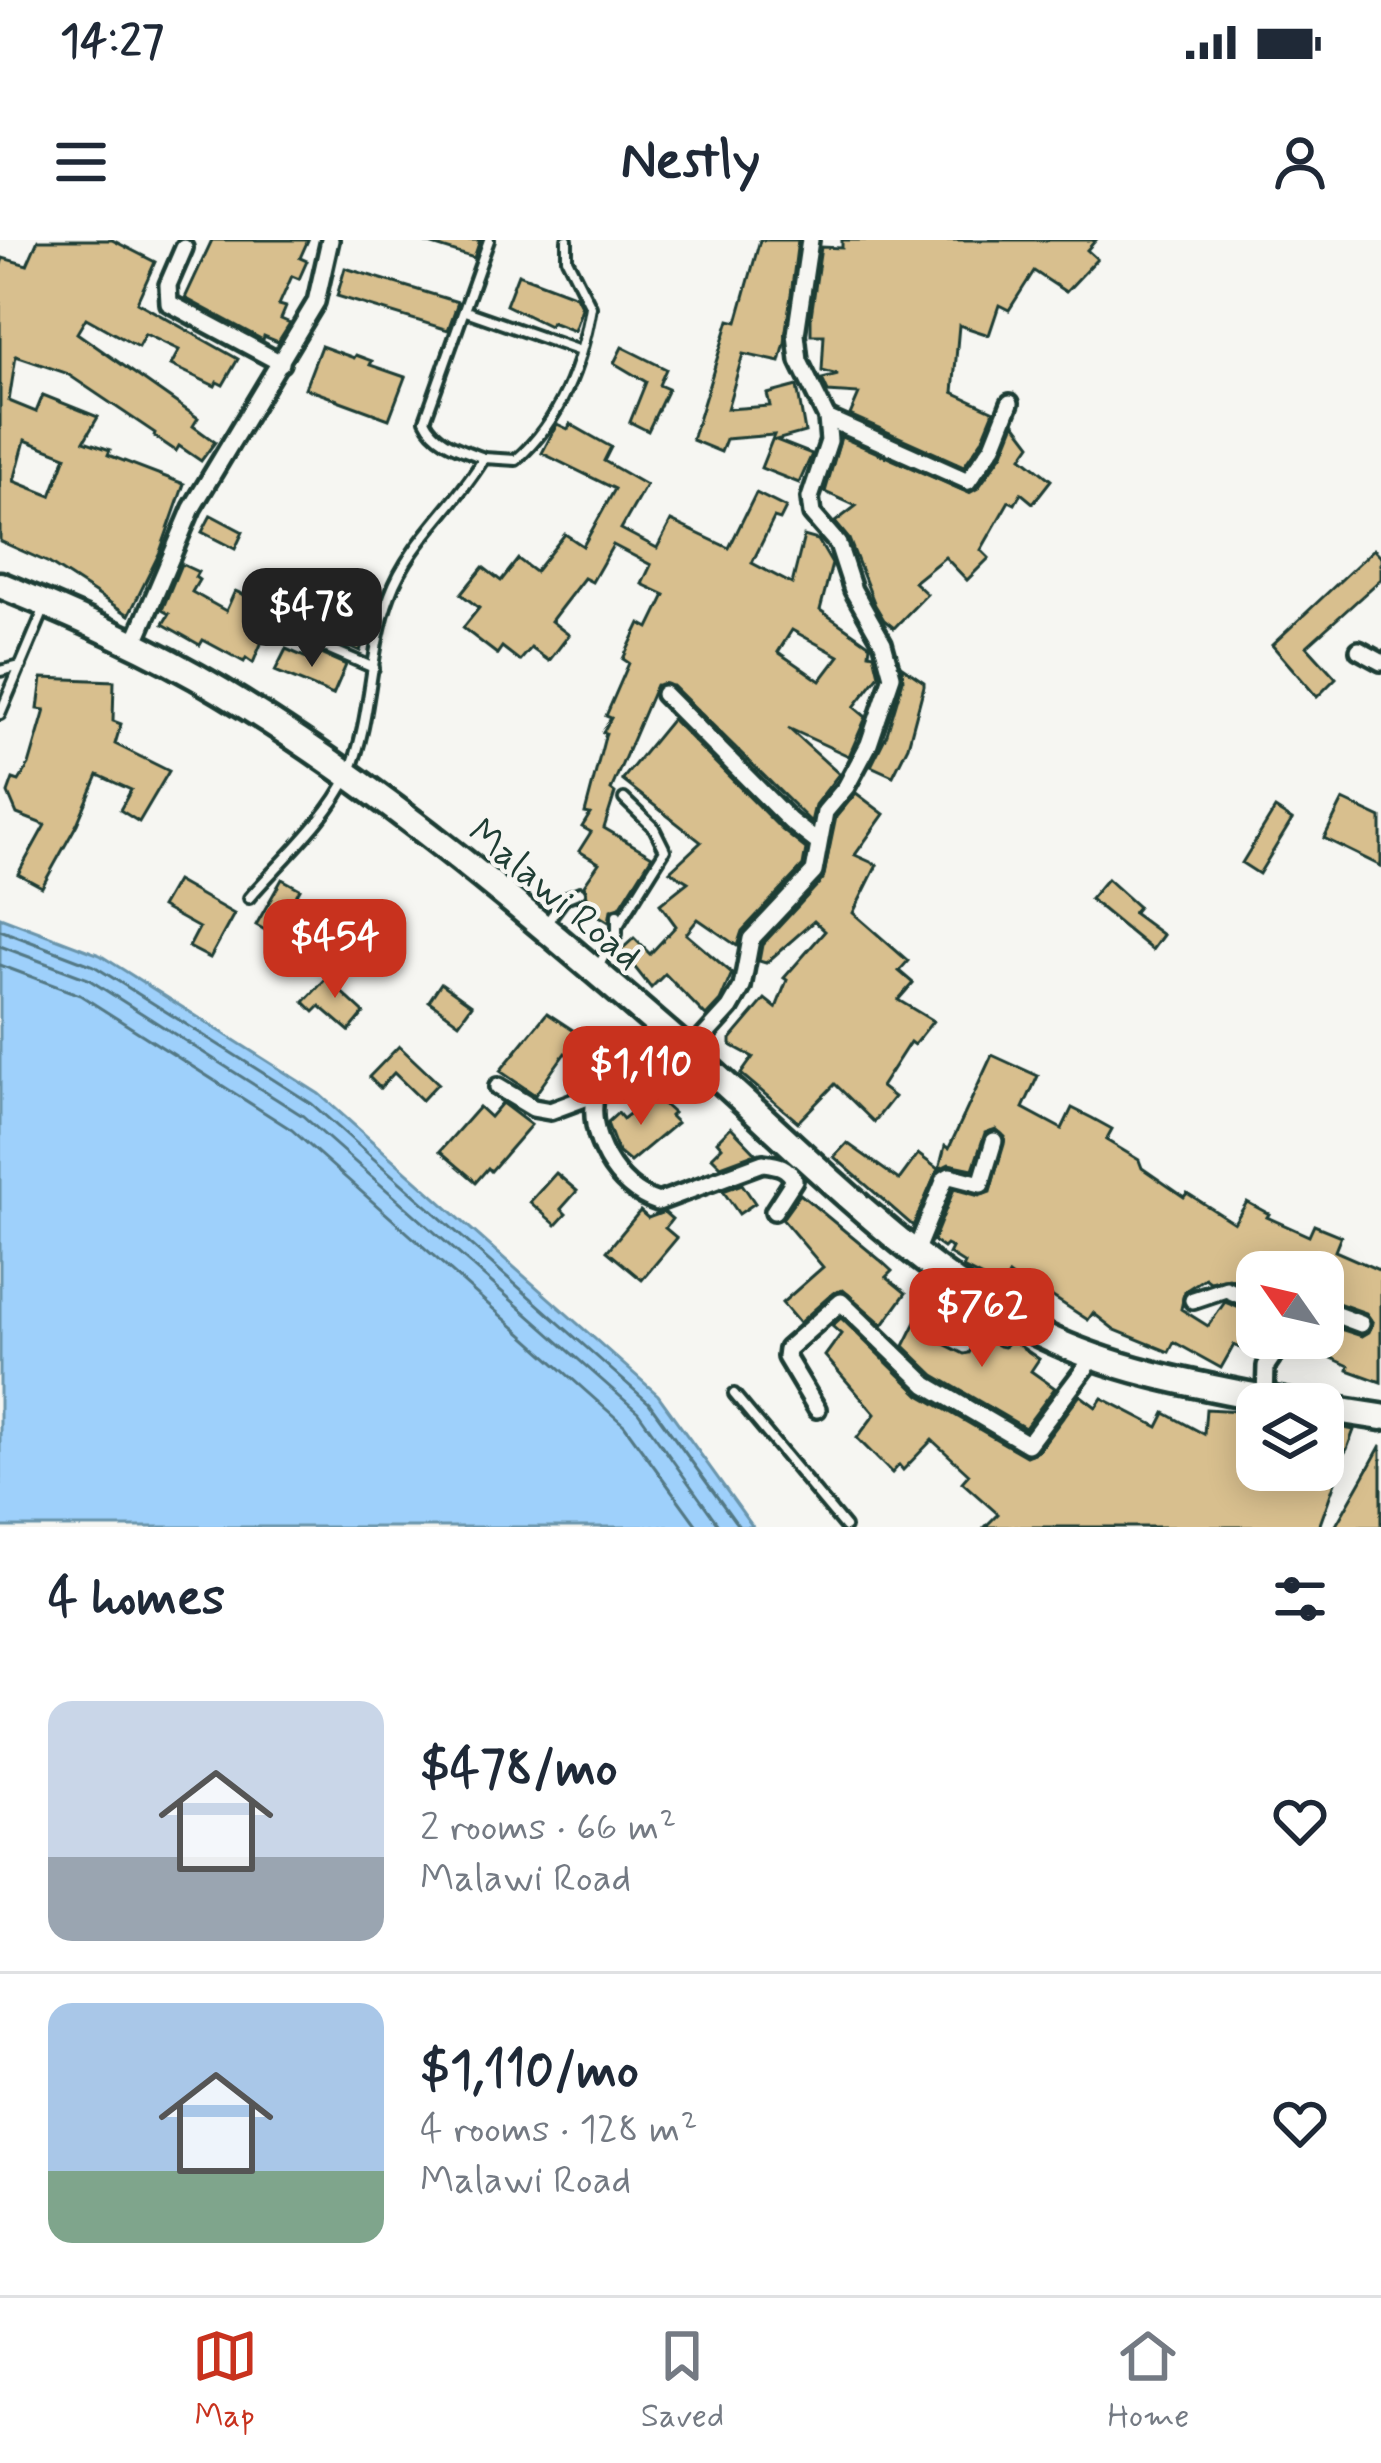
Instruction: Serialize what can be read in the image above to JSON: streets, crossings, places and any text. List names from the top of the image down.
{
  "streets": {
    "main road": ["Malawi Road"]
  },
  "north": "top left",
  "page": {
    "status": "14:27",
    "header": "Nestly",
    "price": [
      "$478",
      "$454",
      "$1,110",
      "$762"
    ],
    "heading": "4 homes",
    "list": [
      {
        "name": "$478/mo",
        "note": "2 rooms · 66 m² · Malawi Road"
      },
      {
        "name": "$1,110/mo",
        "note": "4 rooms · 128 m² · Malawi Road"
      }
    ],
    "tabs": ["Map", "Saved", "Home"]
  }
}
